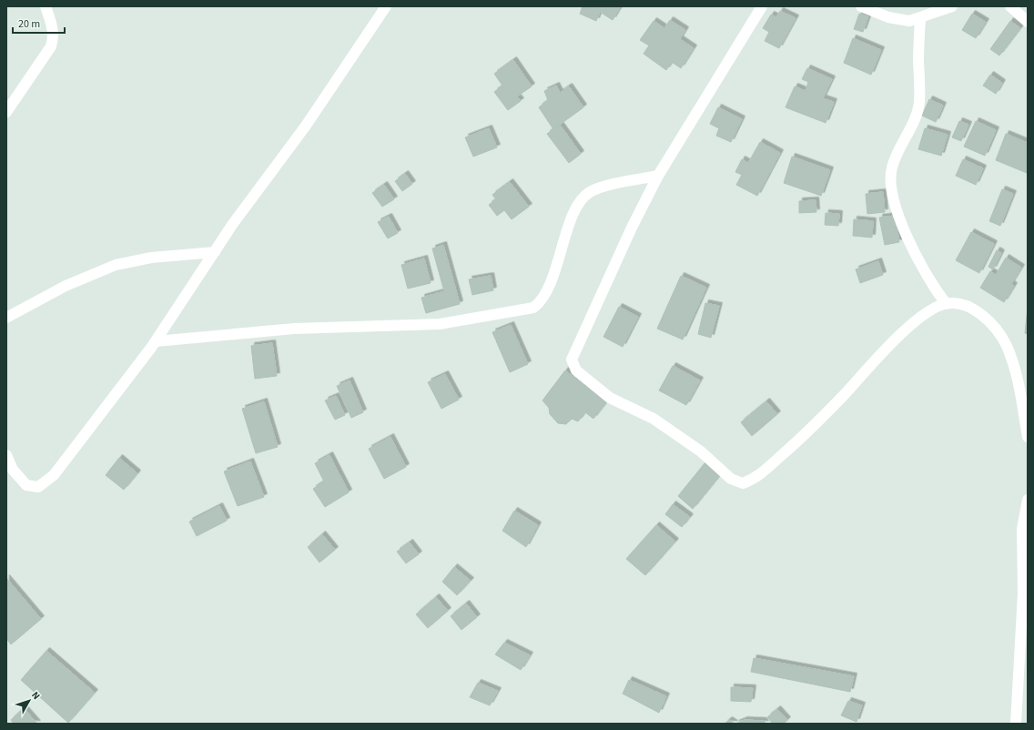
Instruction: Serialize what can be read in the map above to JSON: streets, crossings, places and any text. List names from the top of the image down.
{
  "scale_bar": "20 m",
  "north": "top right"
}
